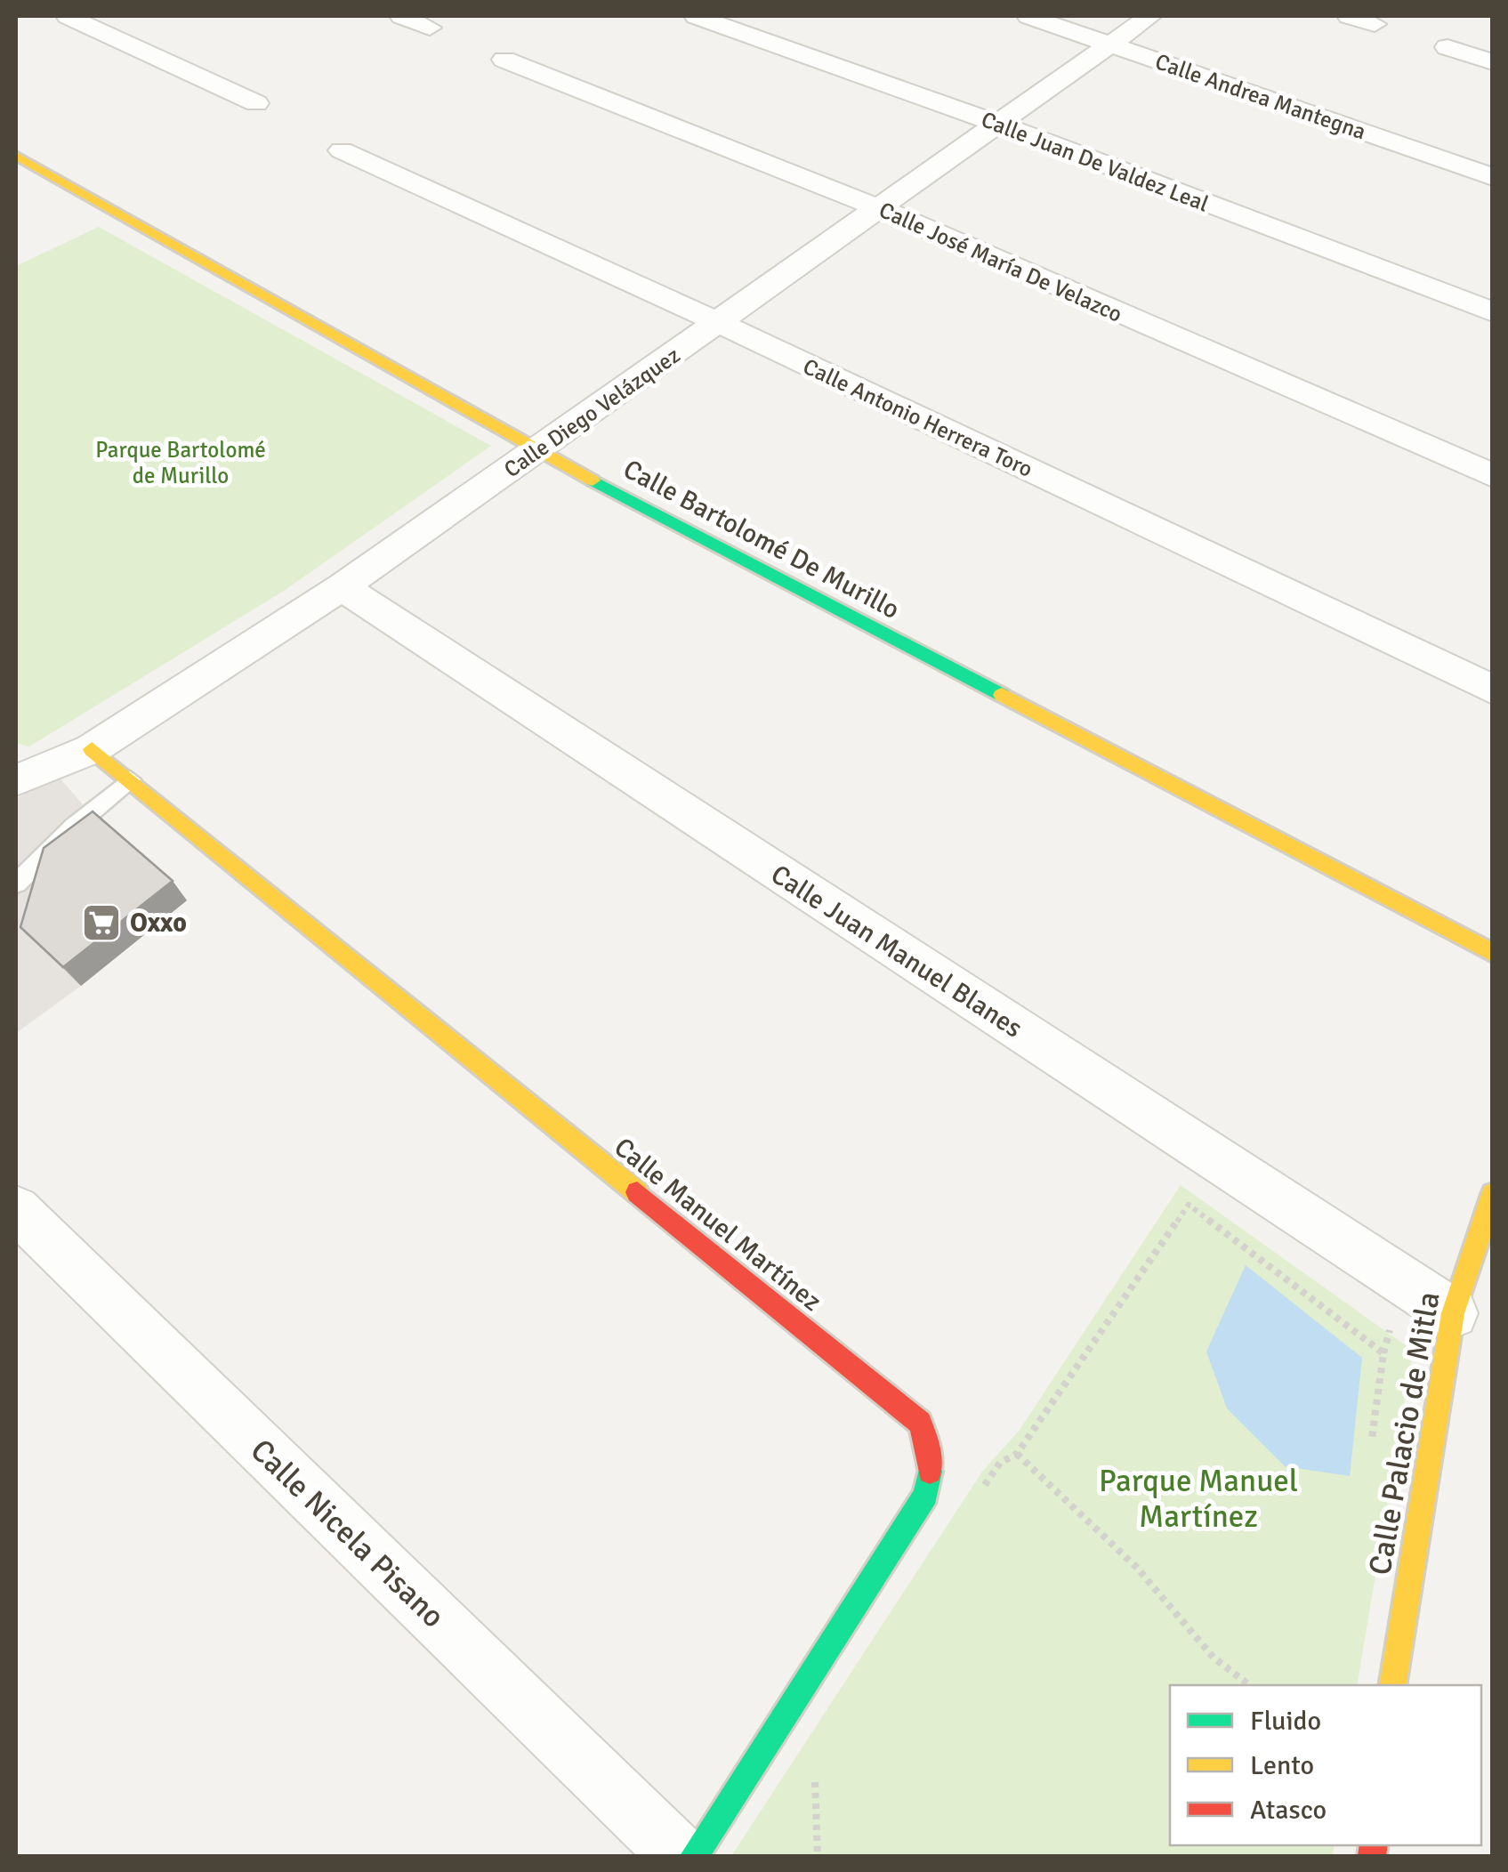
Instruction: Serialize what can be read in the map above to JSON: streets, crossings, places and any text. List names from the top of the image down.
{
  "streets": {
    "street": [
      "Calle Andrea Mantegna",
      "Calle Juan De Valdez Leal",
      "Calle José María De Velazco",
      "Calle Diego Velázquez",
      "Calle Antonio Herrera Toro",
      "Calle Bartolomé De Murillo",
      "Calle Juan Manuel Blanes",
      "Calle Manuel Martínez",
      "Calle Palacio de Mitla",
      "Calle Nicela Pisano"
    ]
  },
  "crossings": [
    ["Calle Andrea Mantegna", "Calle Diego Velázquez"],
    ["Calle Juan De Valdez Leal", "Calle Diego Velázquez"],
    ["Calle José María De Velazco", "Calle Diego Velázquez"],
    ["Calle Diego Velázquez", "Calle Antonio Herrera Toro"],
    ["Calle Diego Velázquez", "Calle Bartolomé De Murillo"],
    ["Calle Diego Velázquez", "Calle Juan Manuel Blanes"],
    ["Calle Diego Velázquez", "Calle Manuel Martínez"],
    ["Calle Juan Manuel Blanes", "Calle Palacio de Mitla"]
  ],
  "parks": ["Parque Bartolomé de Murillo", "Parque Manuel Martínez"],
  "places": {
    "supermarket": ["Oxxo"]
  },
  "legend": ["Fluido", "Lento", "Atasco"]
}
